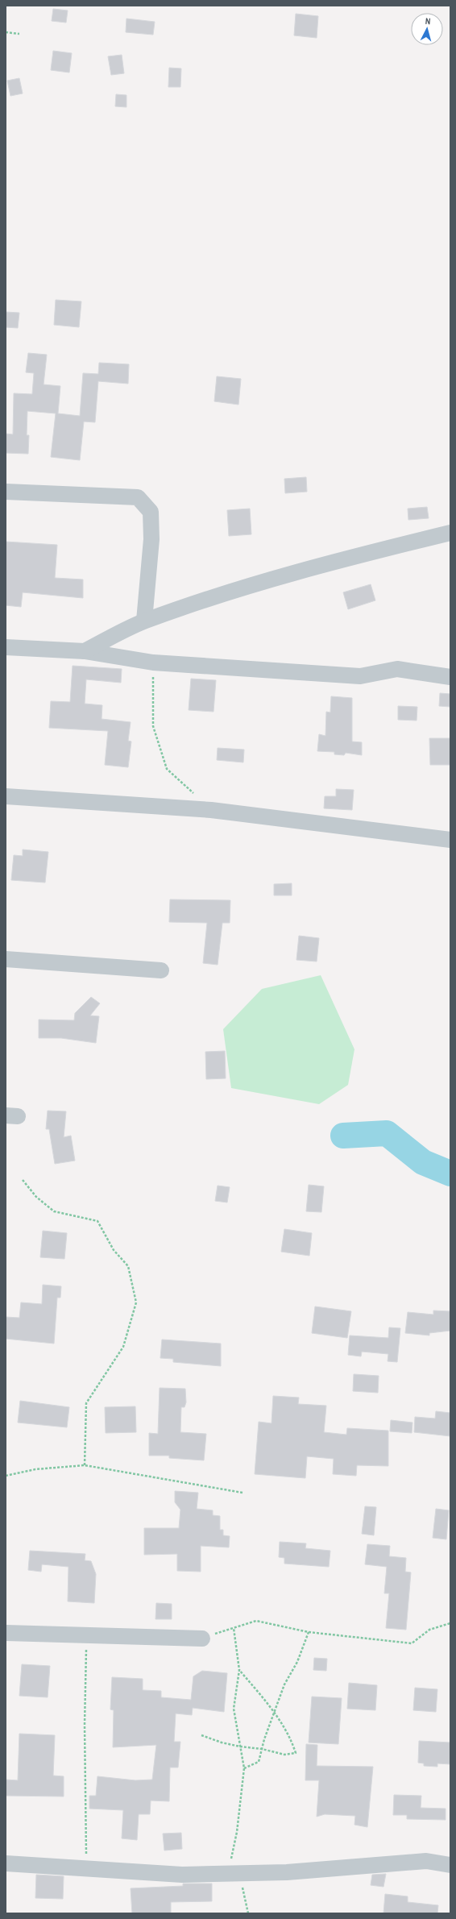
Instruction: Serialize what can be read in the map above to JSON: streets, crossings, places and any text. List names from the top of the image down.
{
  "north": "top"
}
